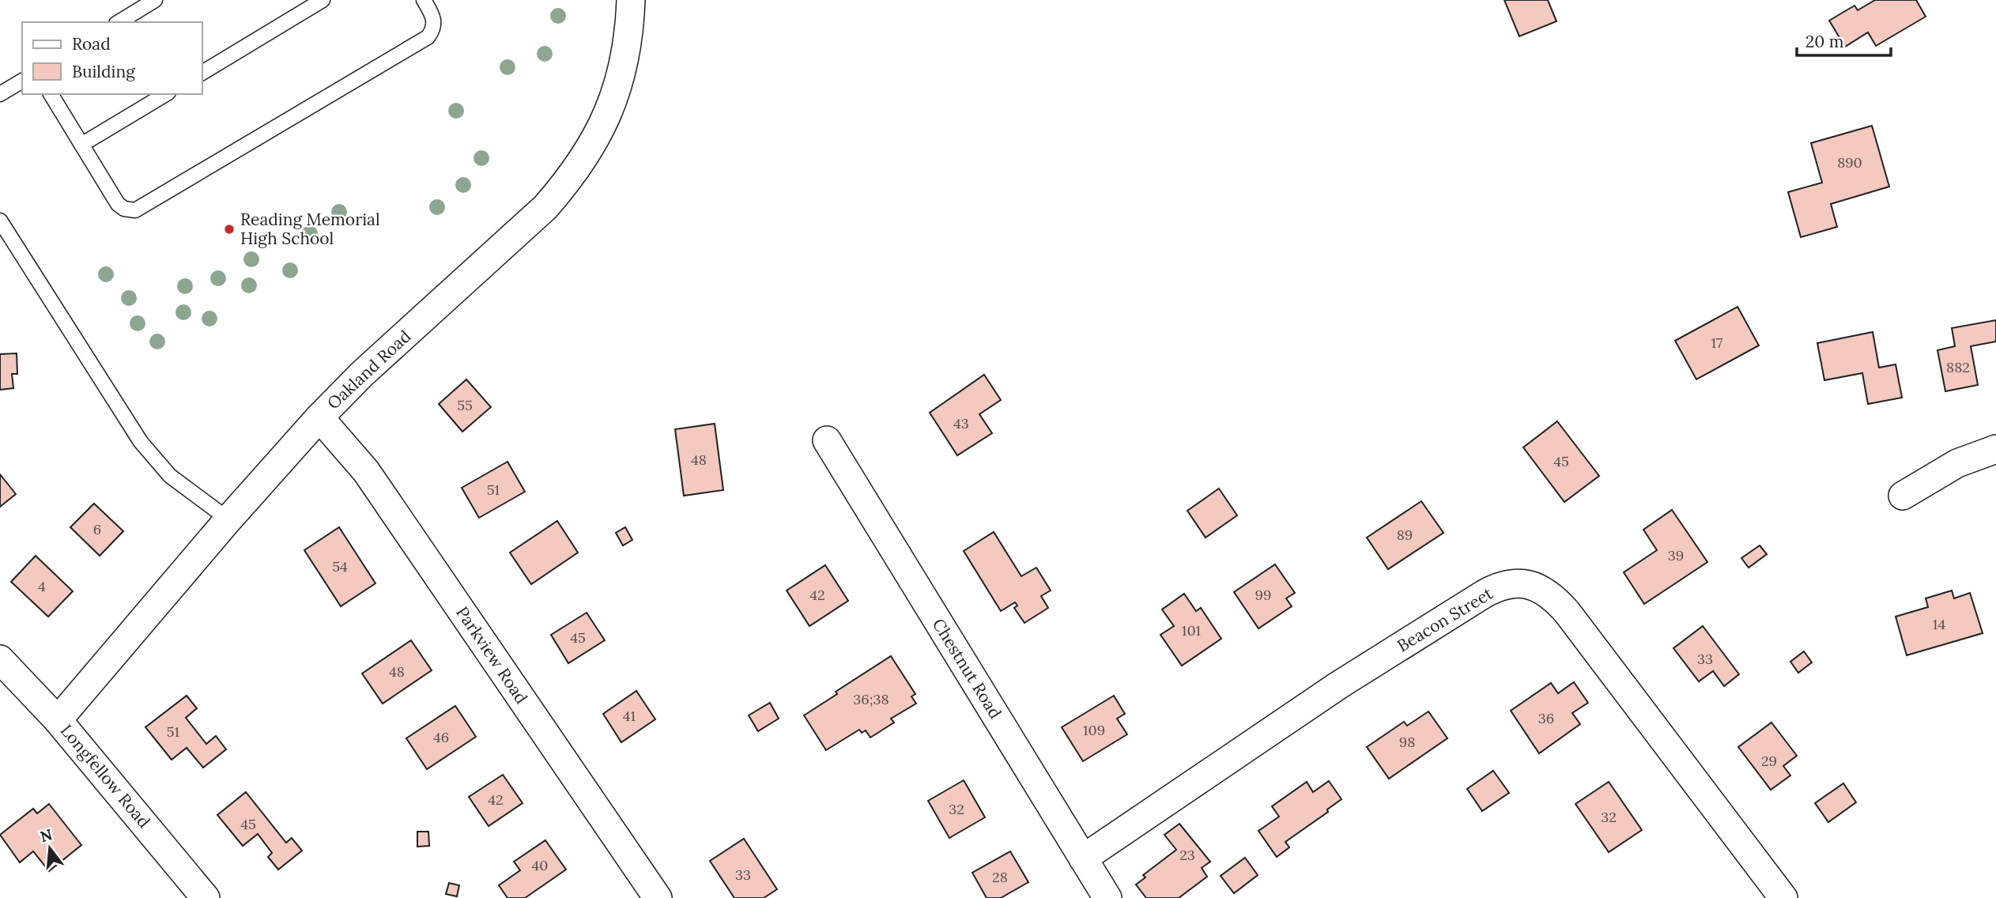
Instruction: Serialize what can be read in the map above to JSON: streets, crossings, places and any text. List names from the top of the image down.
{
  "streets": {
    "street": [
      "Oakland Road",
      "Beacon Street",
      "Parkview Road",
      "Chestnut Road",
      "Longfellow Road"
    ]
  },
  "crossings": [
    ["Oakland Road", "Parkview Road"],
    ["Oakland Road", "Longfellow Road"],
    ["Beacon Street", "Chestnut Road"]
  ],
  "places": ["Reading Memorial High School"],
  "house_numbers": [
    "890",
    "17",
    "882",
    "55",
    "43",
    "48",
    "45",
    "51",
    "6",
    "89",
    "39",
    "54",
    "4",
    "42",
    "99",
    "14",
    "101",
    "45",
    "33",
    "48",
    "36;38",
    "41",
    "36",
    "109",
    "51",
    "46",
    "98",
    "29",
    "42",
    "32",
    "32",
    "45",
    "23",
    "40",
    "33",
    "28"
  ],
  "legend": ["Road", "Building"],
  "scale_bar": "20 m",
  "north": "top"
}
